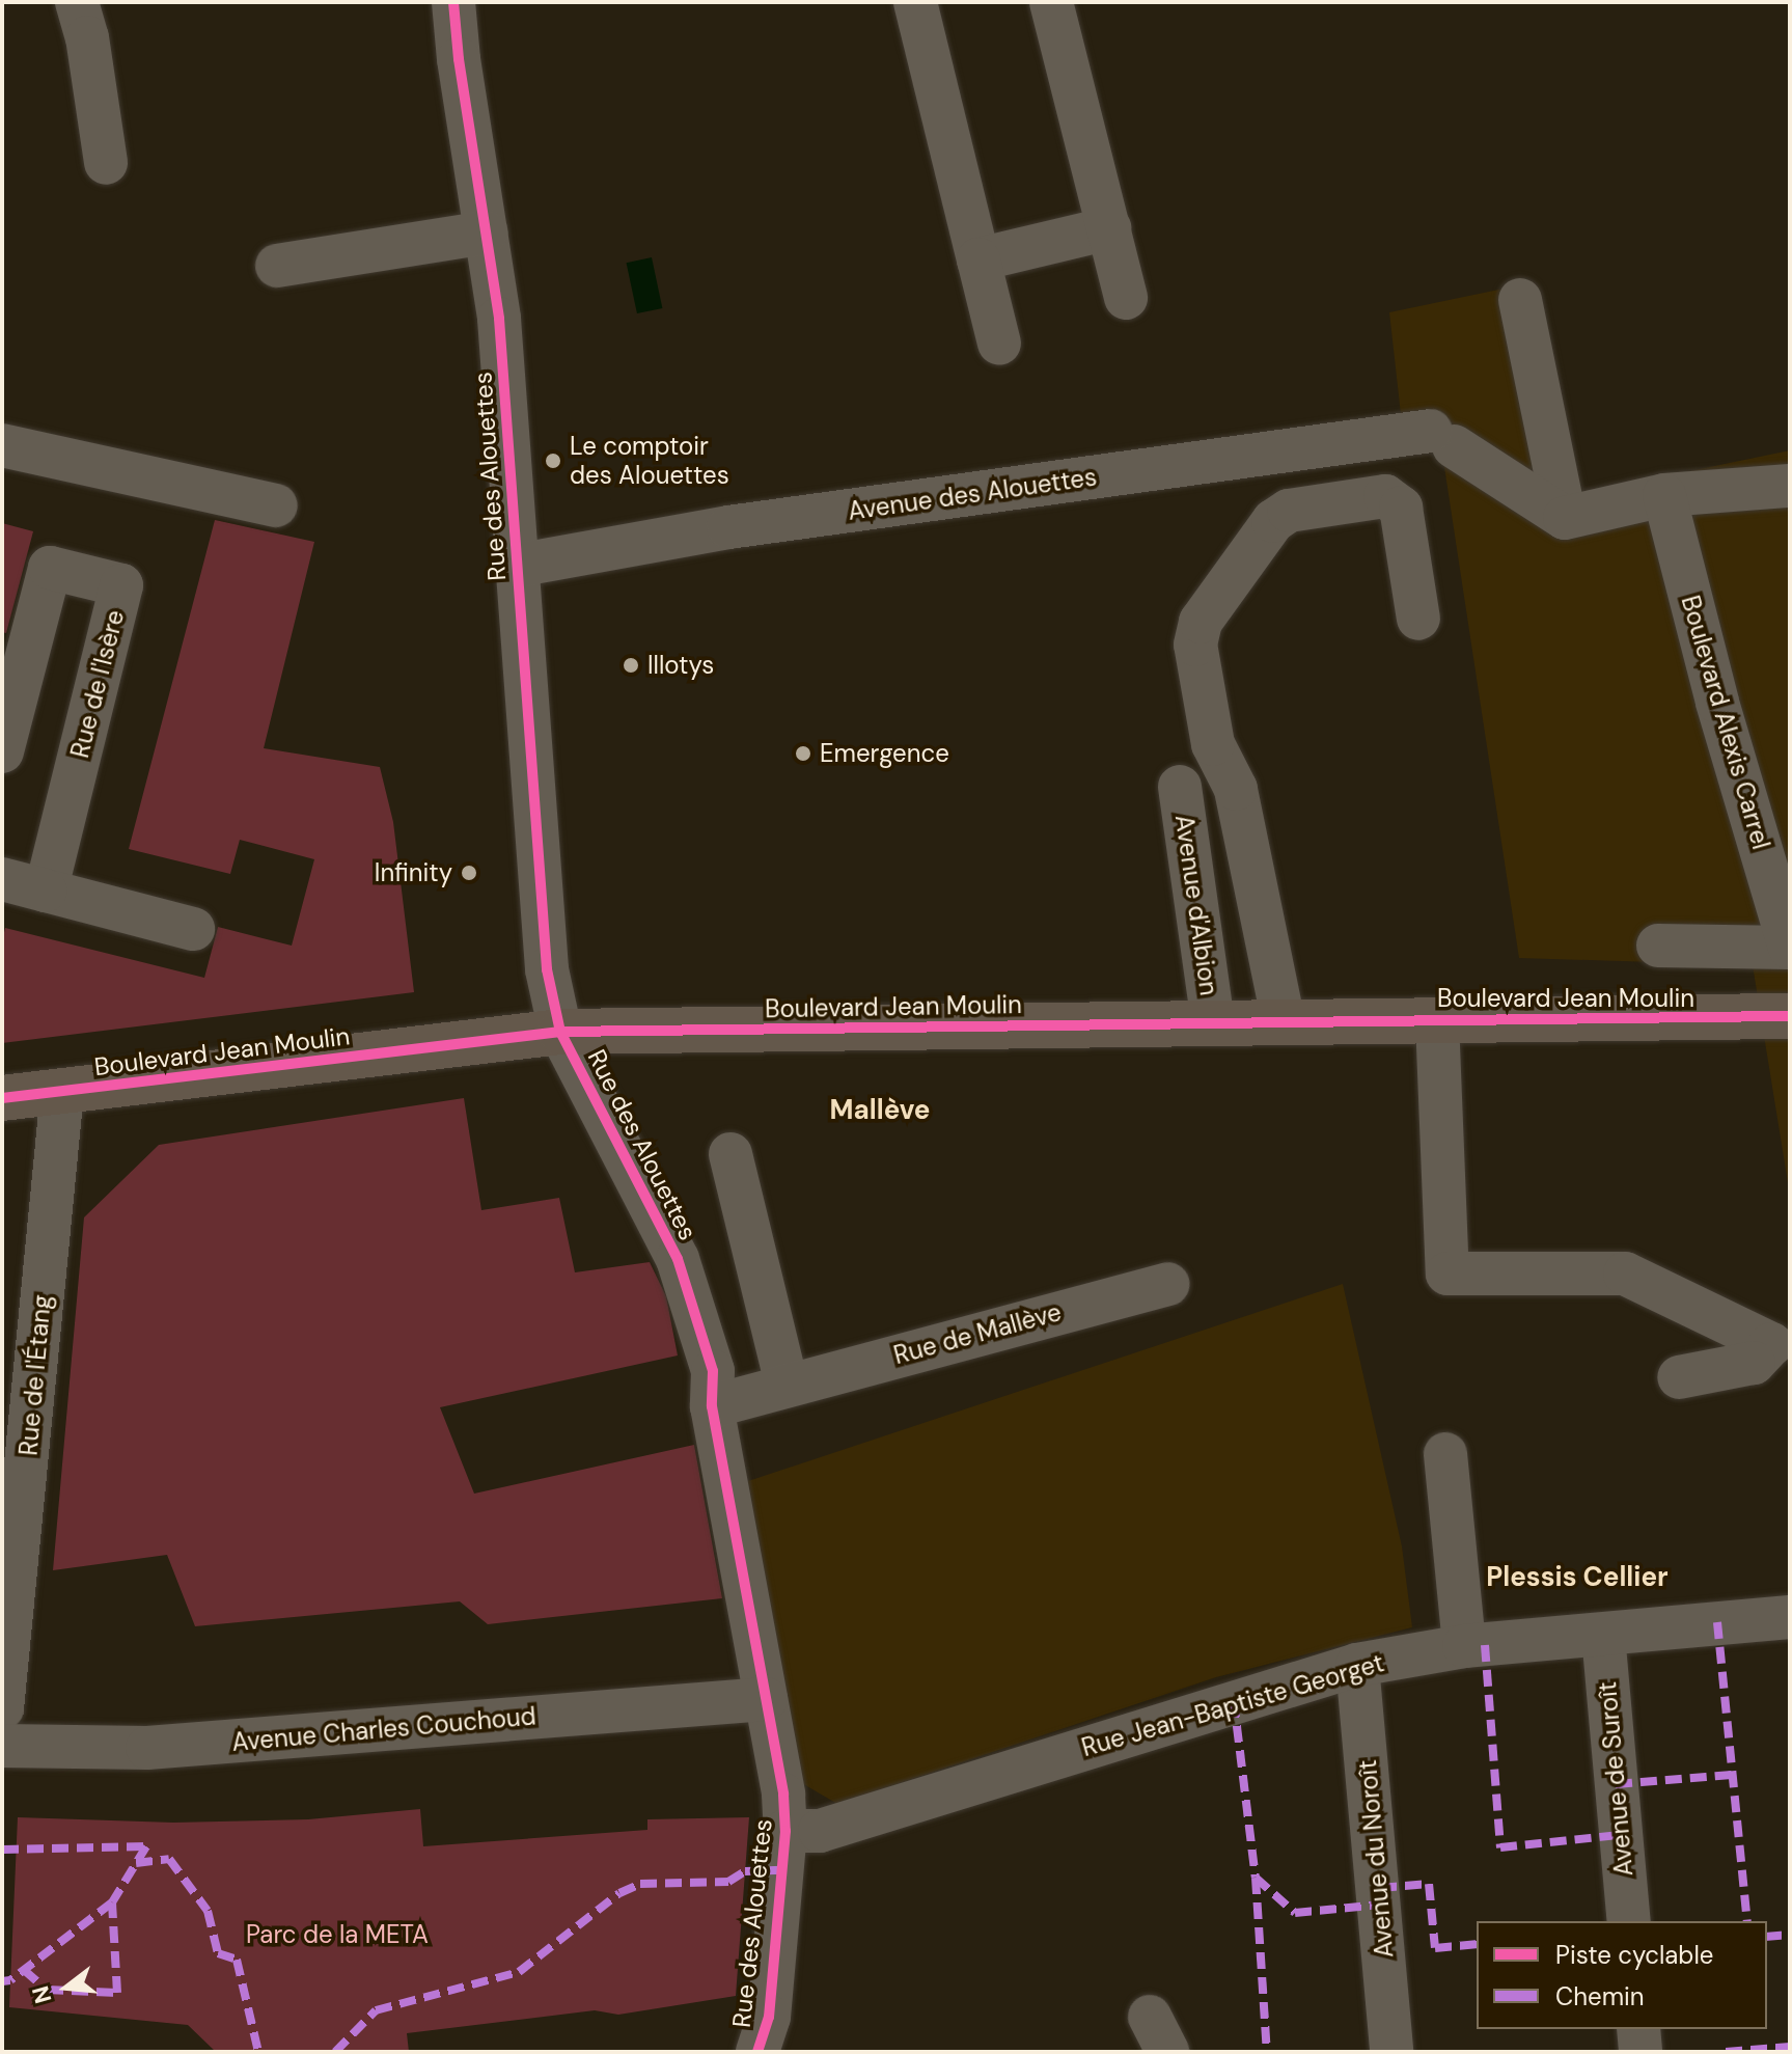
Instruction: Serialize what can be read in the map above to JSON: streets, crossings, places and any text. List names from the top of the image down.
{
  "streets": {
    "main road": ["Boulevard Jean Moulin"],
    "street": [
      "Rue des Alouettes",
      "Avenue des Alouettes",
      "Rue de l'Isère",
      "Boulevard Alexis Carrel",
      "Avenue d'Albion",
      "Rue de Mallève",
      "Rue de l'Étang",
      "Rue Jean-Baptiste Georget",
      "Avenue Charles Couchoud",
      "Avenue de Suroît",
      "Avenue du Noroît"
    ]
  },
  "crossings": [
    ["Rue des Alouettes", "Avenue des Alouettes"],
    ["Rue des Alouettes", "Boulevard Jean Moulin"],
    ["Rue des Alouettes", "Rue de Mallève"],
    ["Rue des Alouettes", "Rue Jean-Baptiste Georget"],
    ["Rue des Alouettes", "Avenue Charles Couchoud"],
    ["Avenue d'Albion", "Boulevard Jean Moulin"],
    ["Boulevard Jean Moulin", "Rue de l'Étang"],
    ["Rue Jean-Baptiste Georget", "Avenue de Suroît"],
    ["Rue Jean-Baptiste Georget", "Avenue du Noroît"]
  ],
  "districts": ["Mallève", "Plessis Cellier"],
  "parks": ["Parc de la META"],
  "places": [
    "Le comptoir des Alouettes",
    "Illotys",
    "Emergence",
    "Infinity"
  ],
  "legend": ["Piste cyclable", "Chemin"],
  "north": "left"
}
